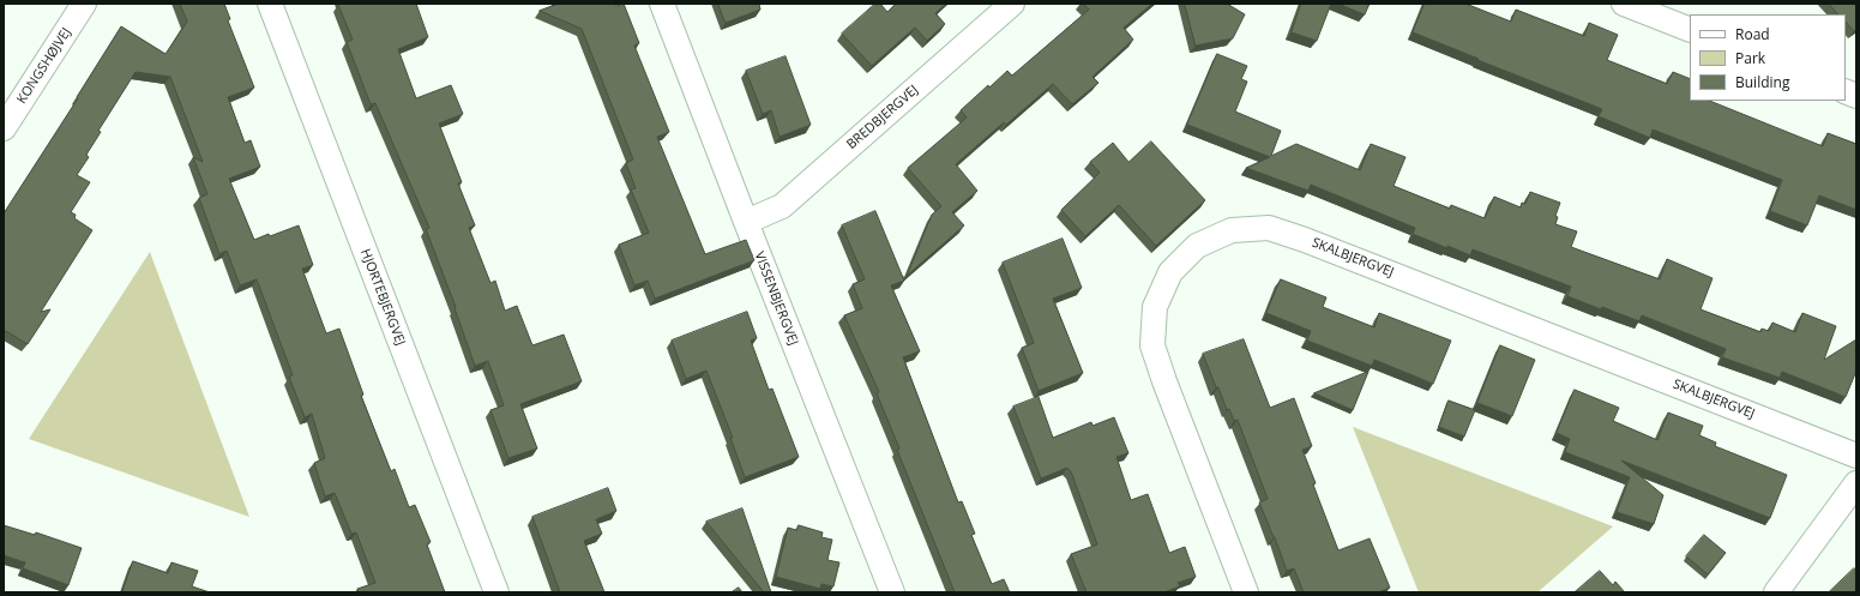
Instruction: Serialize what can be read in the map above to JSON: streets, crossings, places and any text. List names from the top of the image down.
{
  "streets": {
    "street": [
      "KONGSHØJVEJ",
      "BREDBJERGVEJ",
      "SKALBJERGVEJ",
      "HJORTEBJERGVEJ",
      "VISSENBJERGVEJ"
    ]
  },
  "crossings": [
    ["BREDBJERGVEJ", "VISSENBJERGVEJ"]
  ],
  "legend": ["Road", "Park", "Building"]
}
